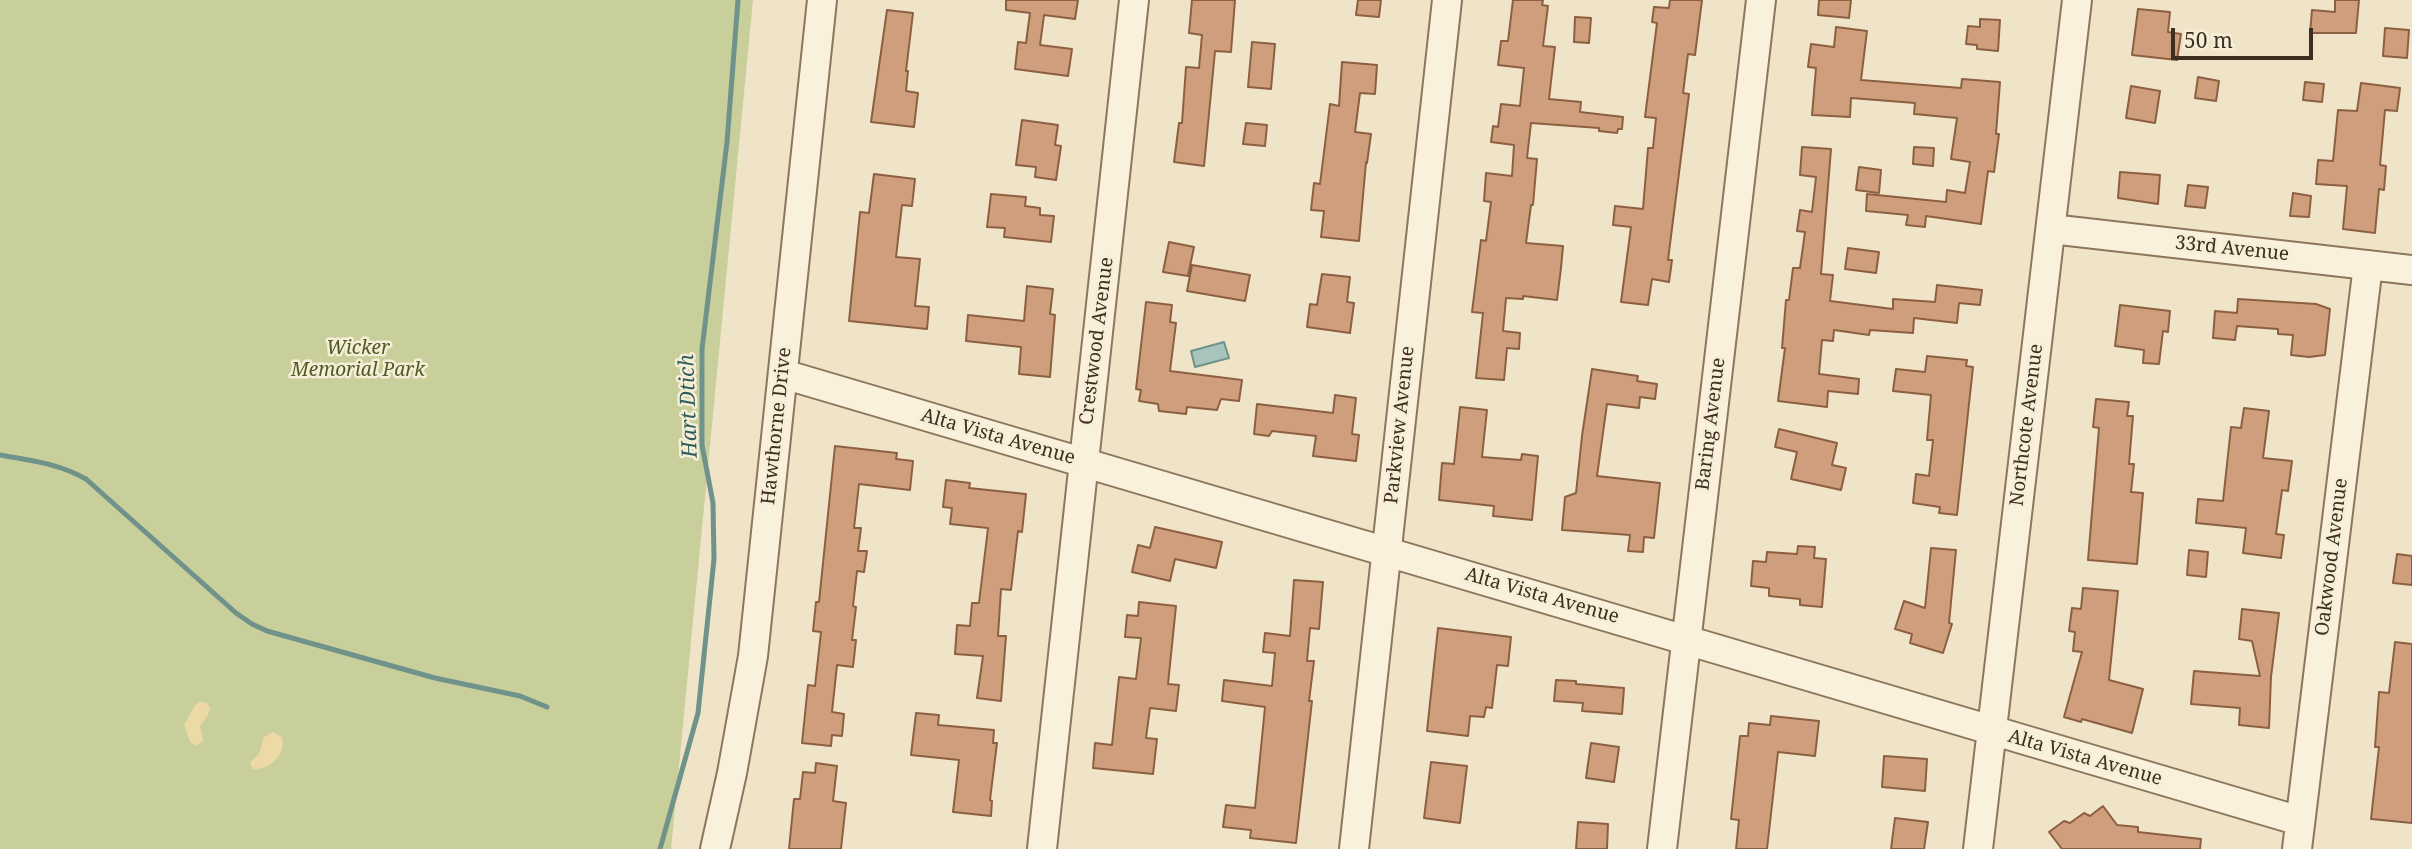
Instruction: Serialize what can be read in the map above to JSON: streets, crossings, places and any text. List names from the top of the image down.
{
  "streets": {
    "street": [
      "33rd Avenue",
      "Crestwood Avenue",
      "Baring Avenue",
      "Parkview Avenue",
      "Northcote Avenue",
      "Hawthorne Drive",
      "Alta Vista Avenue",
      "Oakwood Avenue"
    ]
  },
  "crossings": [
    ["33rd Avenue", "Northcote Avenue"],
    ["33rd Avenue", "Oakwood Avenue"],
    ["Crestwood Avenue", "Alta Vista Avenue"],
    ["Baring Avenue", "Alta Vista Avenue"],
    ["Parkview Avenue", "Alta Vista Avenue"],
    ["Northcote Avenue", "Alta Vista Avenue"],
    ["Hawthorne Drive", "Alta Vista Avenue"],
    ["Alta Vista Avenue", "Oakwood Avenue"]
  ],
  "water": ["Hart Dtich"],
  "parks": ["Wicker Memorial Park"],
  "scale_bar": "50 m"
}
